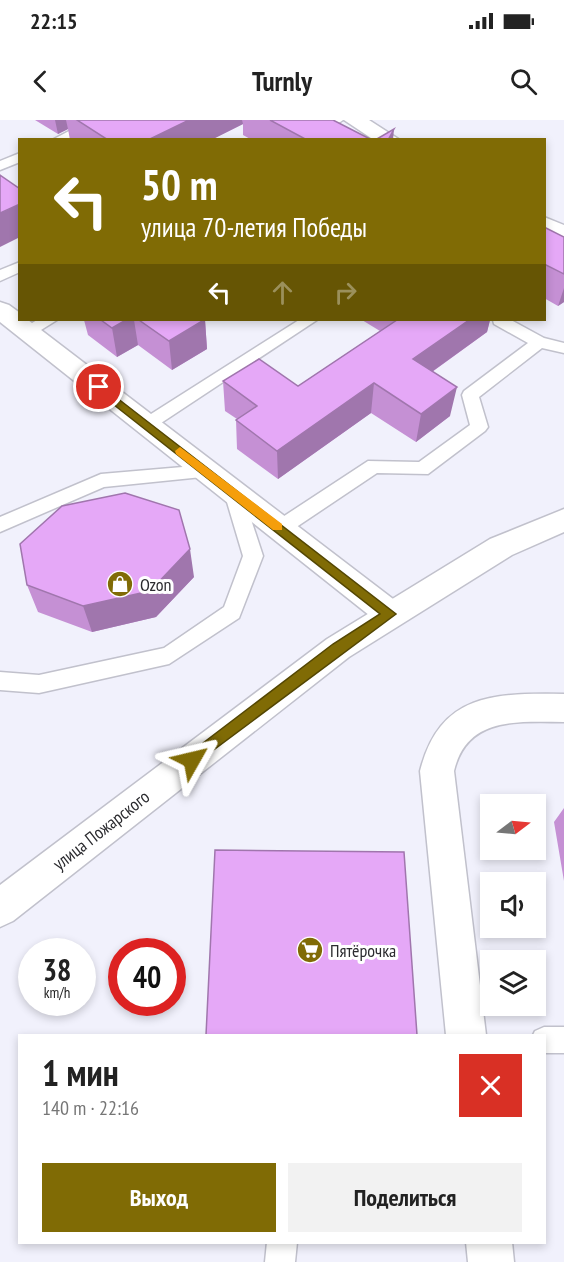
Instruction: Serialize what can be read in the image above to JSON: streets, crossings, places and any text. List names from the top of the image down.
{
  "streets": {
    "street": ["улица Пожарского"]
  },
  "places": {
    "shop": ["Ozon"],
    "supermarket": ["Пятёрочка"]
  },
  "north": "right",
  "page": {
    "status": "22:15",
    "header": "Turnly",
    "turn": ["50 m", "улица 70-летия Победы"],
    "speed": "38 km/h",
    "limit": "40",
    "heading": ["1 мин", "140 m · 22:16"],
    "buttons": ["Выход", "Поделиться"]
  }
}
